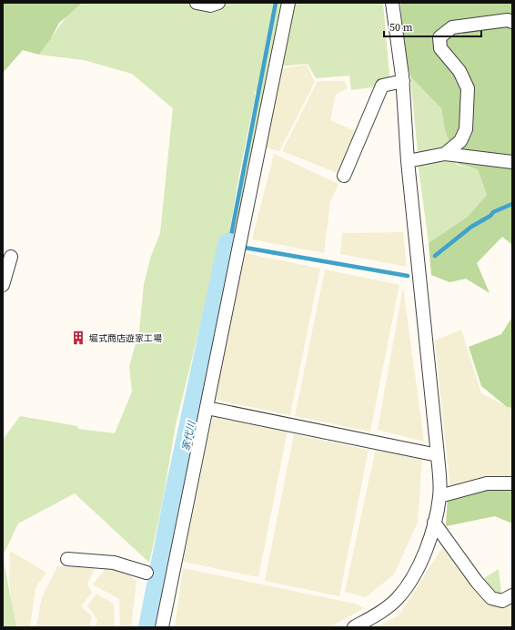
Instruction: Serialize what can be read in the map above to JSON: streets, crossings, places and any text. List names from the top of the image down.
{
  "water": ["家代川"],
  "places": {
    "building": ["堀式商店遊家工場"]
  },
  "scale_bar": "50 m"
}
